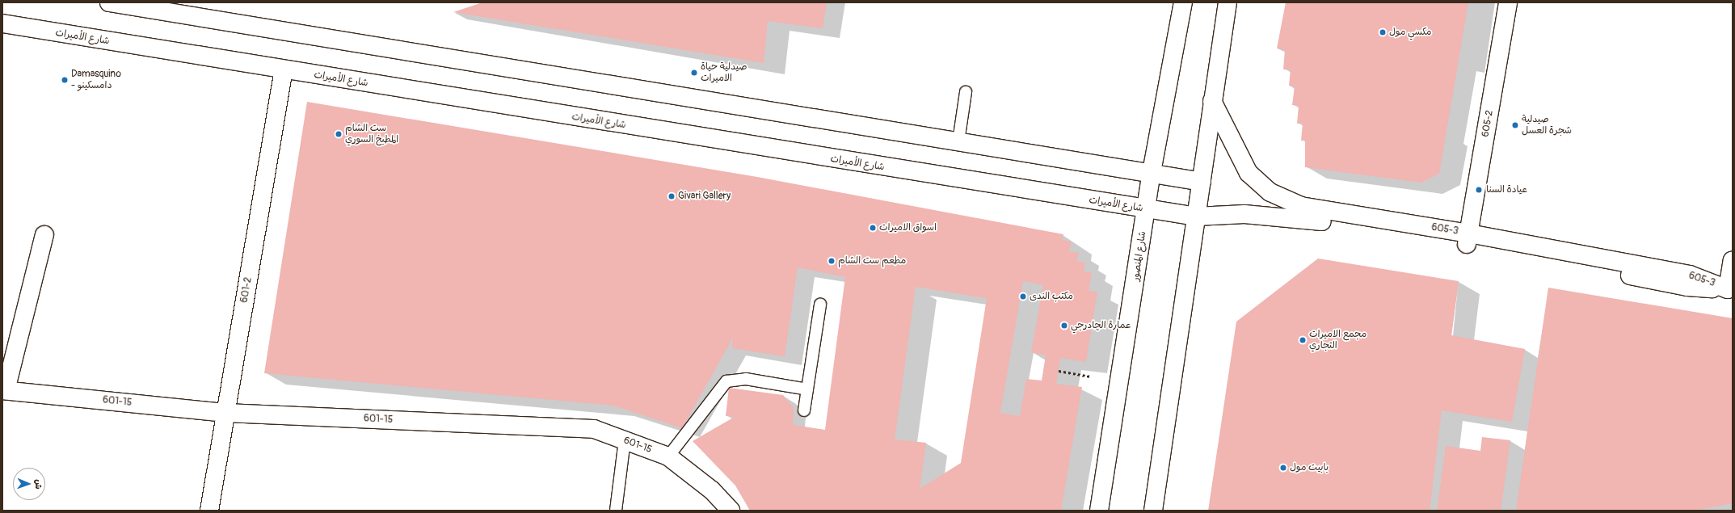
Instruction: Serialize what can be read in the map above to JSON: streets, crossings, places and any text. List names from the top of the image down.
{
  "streets": {
    "street": [
      "شارع الأميرات",
      "605-2",
      "605-3",
      "شارع المنصور",
      "601-2",
      "601-15"
    ]
  },
  "crossings": [
    ["شارع الأميرات", "605-3"],
    ["شارع الأميرات", "شارع المنصور"],
    ["شارع الأميرات", "601-2"],
    ["605-2", "605-3"],
    ["601-2", "601-15"]
  ],
  "places": [
    "مكسي مول",
    "صيدلية حياة الاميرات",
    "Damasquino - دامسكينو",
    "صيدلية شجرة العسل",
    "ست الشام المطبخ السوري",
    "عيادة السنا",
    "Givari Gallery",
    "اسواق الاميرات",
    "مطعم ست الشام",
    "مكتب الندى",
    "عمارة الچادرجي",
    "مجمع الاميرات التجاري",
    "بابيت مول"
  ],
  "north": "right"
}
